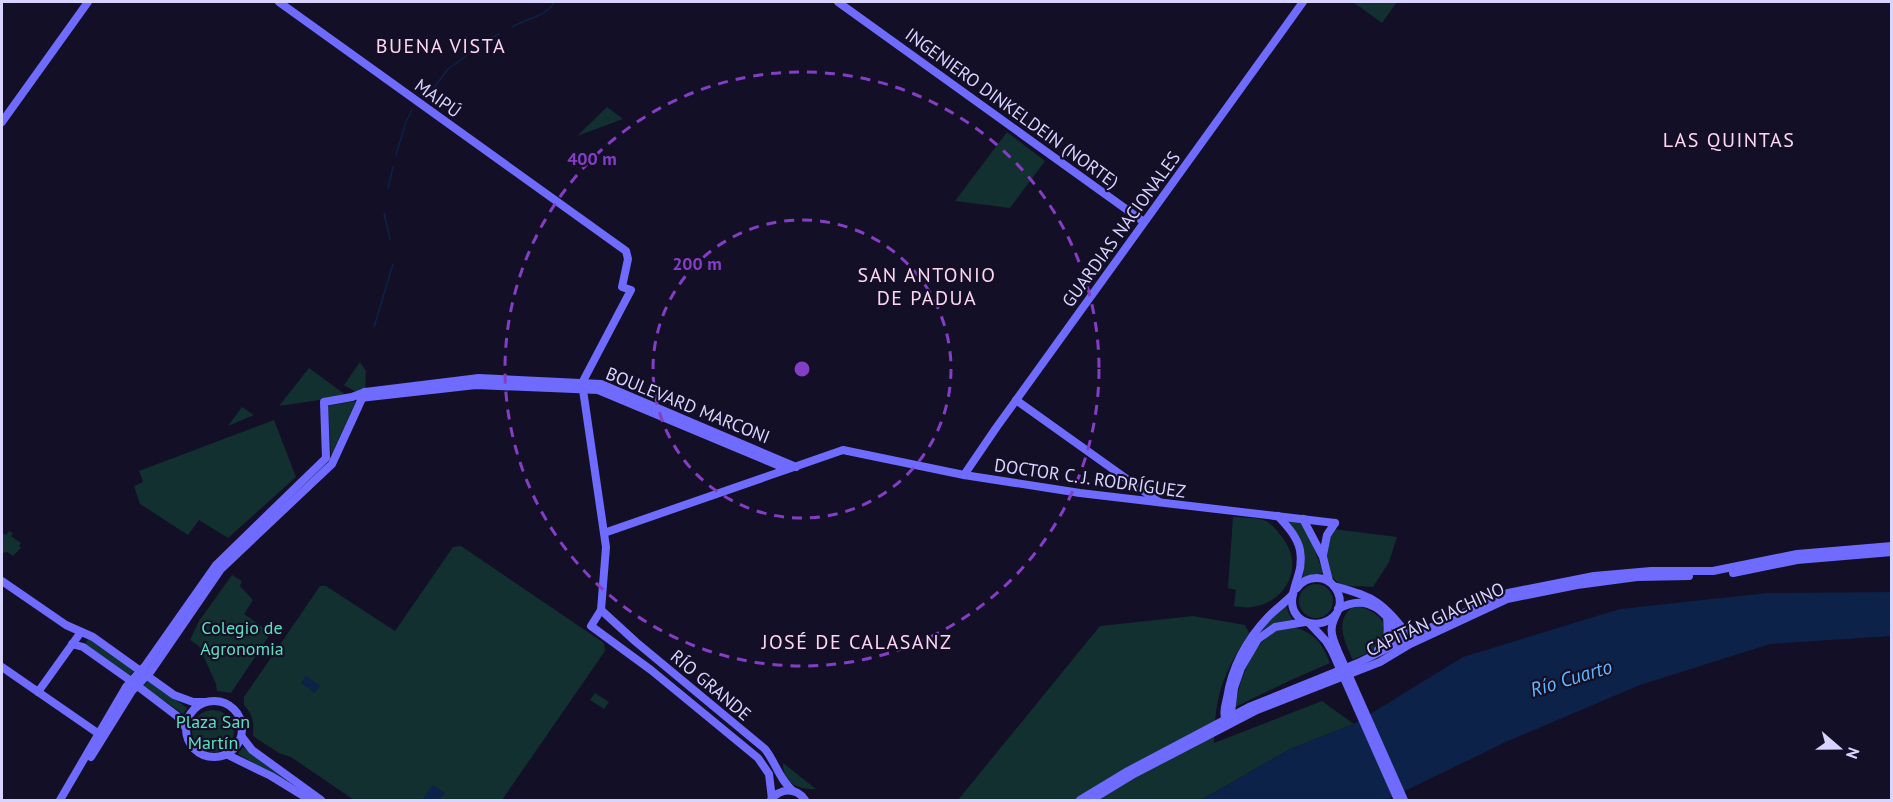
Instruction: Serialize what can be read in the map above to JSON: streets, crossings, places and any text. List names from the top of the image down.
{
  "streets": {
    "main road": [
      "MAIPÚ",
      "INGENIERO DINKELDEIN (NORTE)",
      "GUARDIAS NACIONALES",
      "BOULEVARD MARCONI",
      "DOCTOR C. J. RODRÍGUEZ",
      "CAPITÁN GIACHINO",
      "RÍO GRANDE"
    ]
  },
  "crossings": [
    ["MAIPÚ", "BOULEVARD MARCONI"],
    ["INGENIERO DINKELDEIN (NORTE)", "GUARDIAS NACIONALES"],
    ["GUARDIAS NACIONALES", "DOCTOR C. J. RODRÍGUEZ"],
    ["BOULEVARD MARCONI", "DOCTOR C. J. RODRÍGUEZ"]
  ],
  "districts": [
    "BUENA VISTA",
    "LAS QUINTAS",
    "SAN ANTONIO DE PADUA",
    "JOSÉ DE CALASANZ"
  ],
  "water": ["Río Cuarto"],
  "parks": ["Colegio de Agronomia", "Plaza San Martín"],
  "north": "right",
  "rings": ["400 m", "200 m"]
}
